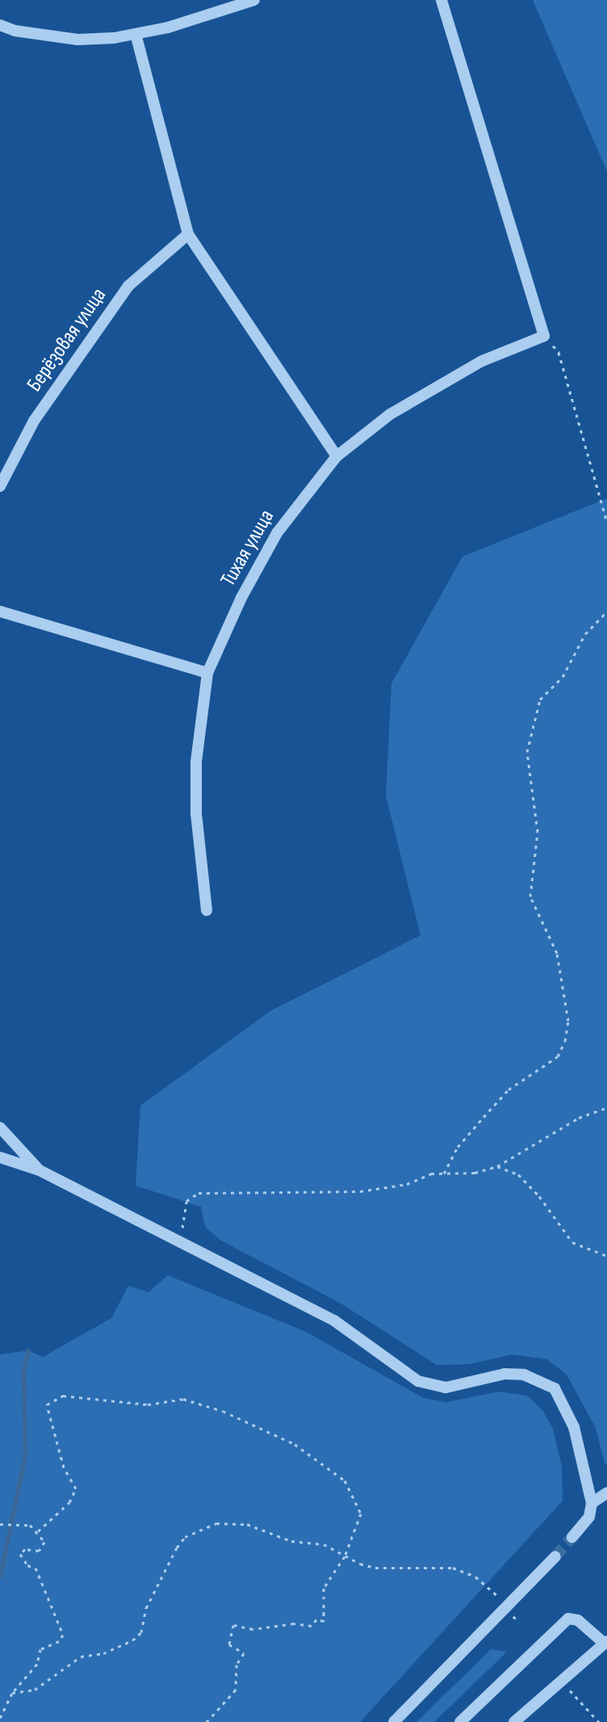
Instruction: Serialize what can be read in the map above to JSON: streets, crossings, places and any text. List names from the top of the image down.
{
  "streets": {
    "street": ["Берёзовая улица", "Тихая улица"]
  }
}
